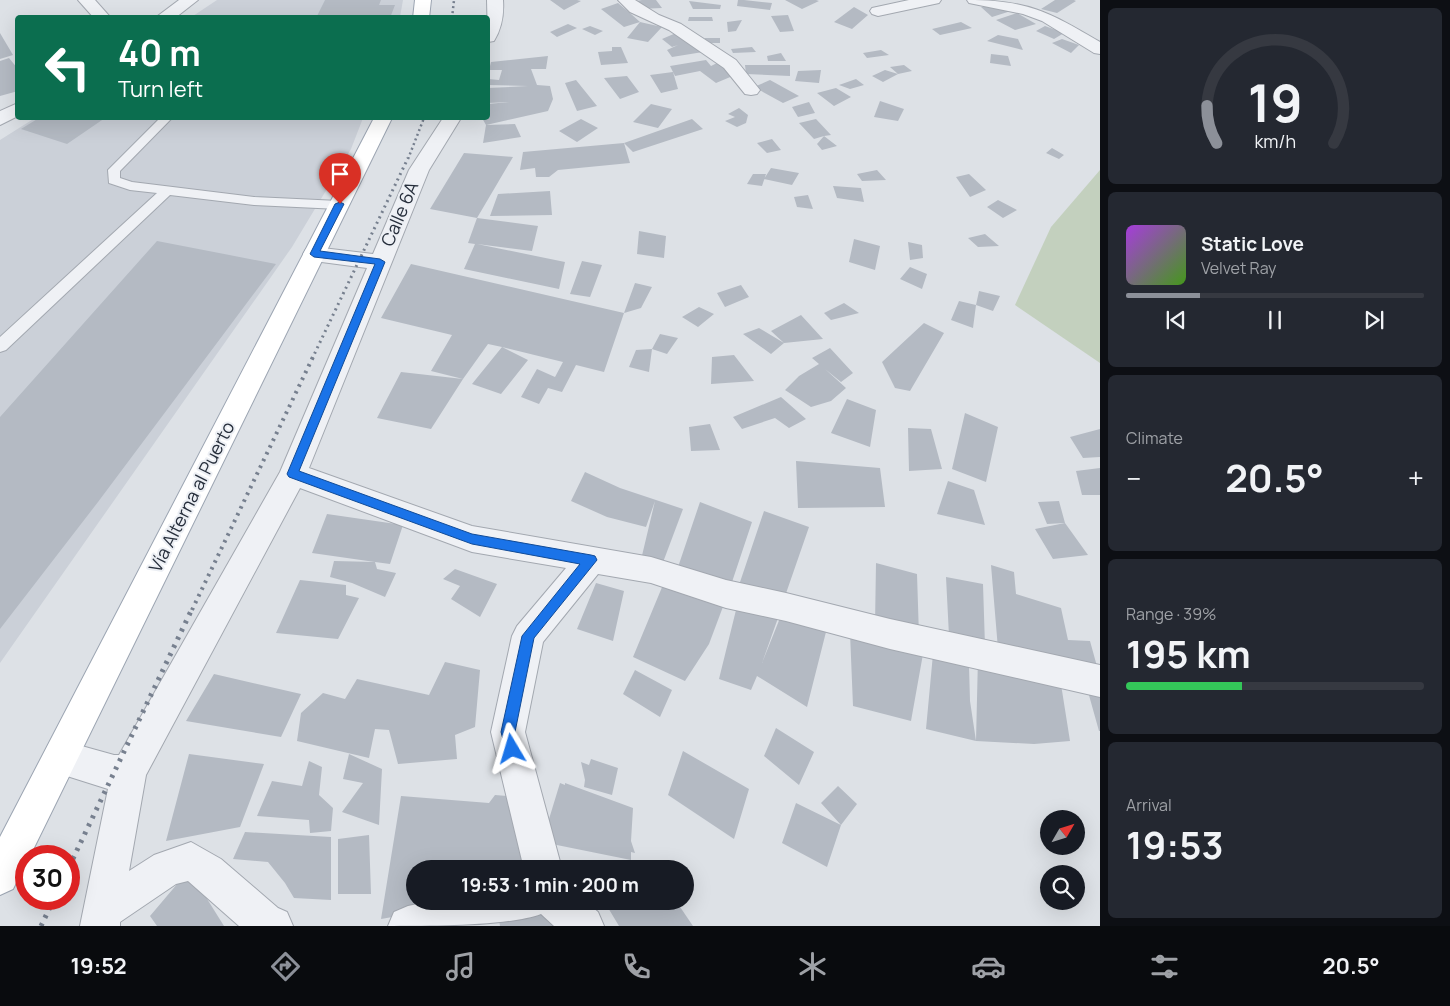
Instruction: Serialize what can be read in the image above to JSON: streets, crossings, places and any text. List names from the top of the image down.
{
  "streets": {
    "main road": ["Vía Alterna al Puerto"],
    "street": ["Calle 6A"]
  },
  "north": "top right",
  "page": {
    "turn": ["40 m", "Turn left"],
    "song": ["Static Love", "Velvet Ray"],
    "tile": [
      "Climate",
      ["Range · 39%", "195 km"],
      ["Arrival", "19:53"]
    ],
    "heat": ["−", "20.5°", "+"],
    "limit": "30",
    "trip": "19:53 · 1 min · 200 m",
    "tabs": ["19:52", "20.5°"],
    "gauge": ["19", "km/h"]
  }
}
